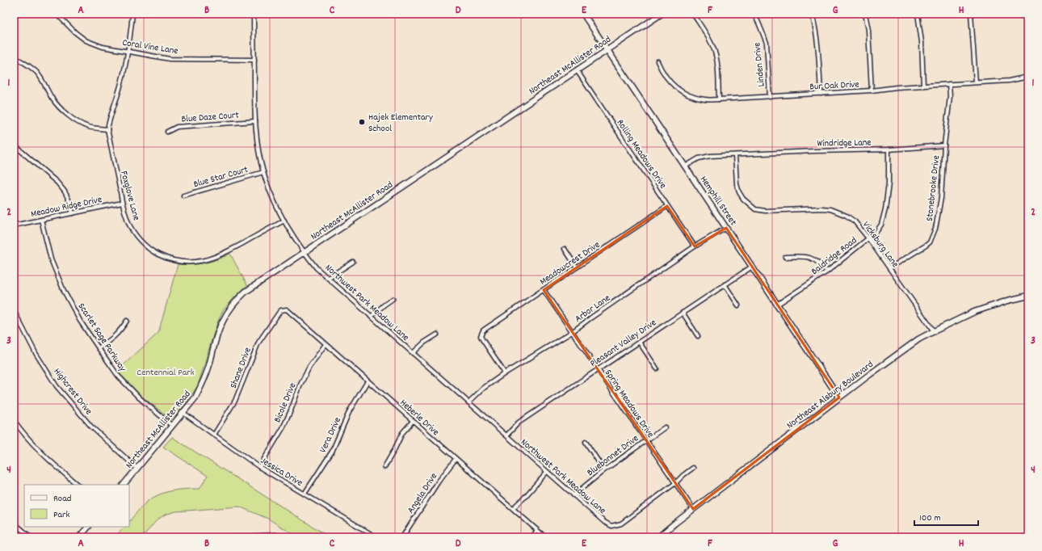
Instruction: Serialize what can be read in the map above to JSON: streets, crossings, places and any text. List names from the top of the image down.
{
  "streets": {
    "street": [
      "Coral Vine Lane",
      "Northeast McAllister Road",
      "Linden Drive",
      "Bur Oak Drive",
      "Blue Daze Court",
      "Windridge Lane",
      "Rolling Meadows Drive",
      "Blue Star Court",
      "Stonebrooke Drive",
      "Foxglove Lane",
      "Hemphill Street",
      "Meadow Ridge Drive",
      "Vicksburg Lane",
      "Baldridge Road",
      "Meadowcrest Drive",
      "Northwest Park Meadow Lane",
      "Arbor Lane",
      "Scarlet Sage Parkway",
      "Pleasant Valley Drive",
      "Shane Drive",
      "Highcrest Drive",
      "Northeast Alsbury Boulevard",
      "Bicole Drive",
      "Spring Meadows Drive",
      "Heberle Drive",
      "Vera Drive",
      "Bluebonnet Drive",
      "Jessica Drive",
      "Angela Drive"
    ]
  },
  "crossings": [
    ["Coral Vine Lane", "Foxglove Lane"],
    ["Coral Vine Lane", "Northwest Park Meadow Lane"],
    ["Northeast McAllister Road", "Rolling Meadows Drive"],
    ["Northeast McAllister Road", "Hemphill Street"],
    ["Northeast McAllister Road", "Northwest Park Meadow Lane"],
    ["Northeast McAllister Road", "Scarlet Sage Parkway"],
    ["Northeast McAllister Road", "Highcrest Drive"],
    ["Northeast McAllister Road", "Jessica Drive"],
    ["Linden Drive", "Bur Oak Drive"],
    ["Blue Daze Court", "Northwest Park Meadow Lane"],
    ["Windridge Lane", "Stonebrooke Drive"],
    ["Windridge Lane", "Hemphill Street"],
    ["Windridge Lane", "Vicksburg Lane"],
    ["Windridge Lane", "Baldridge Road"],
    ["Rolling Meadows Drive", "Meadowcrest Drive"],
    ["Rolling Meadows Drive", "Arbor Lane"],
    ["Blue Star Court", "Northwest Park Meadow Lane"],
    ["Stonebrooke Drive", "Vicksburg Lane"],
    ["Foxglove Lane", "Meadow Ridge Drive"],
    ["Foxglove Lane", "Northwest Park Meadow Lane"],
    ["Hemphill Street", "Baldridge Road"],
    ["Hemphill Street", "Arbor Lane"],
    ["Hemphill Street", "Pleasant Valley Drive"],
    ["Hemphill Street", "Northeast Alsbury Boulevard"],
    ["Meadow Ridge Drive", "Scarlet Sage Parkway"],
    ["Vicksburg Lane", "Baldridge Road"],
    ["Vicksburg Lane", "Northeast Alsbury Boulevard"],
    ["Meadowcrest Drive", "Arbor Lane"],
    ["Meadowcrest Drive", "Spring Meadows Drive"],
    ["Northwest Park Meadow Lane", "Arbor Lane"],
    ["Northwest Park Meadow Lane", "Pleasant Valley Drive"],
    ["Northwest Park Meadow Lane", "Spring Meadows Drive"],
    ["Northwest Park Meadow Lane", "Bluebonnet Drive"],
    ["Arbor Lane", "Spring Meadows Drive"],
    ["Pleasant Valley Drive", "Spring Meadows Drive"],
    ["Shane Drive", "Heberle Drive"],
    ["Shane Drive", "Jessica Drive"],
    ["Northeast Alsbury Boulevard", "Spring Meadows Drive"],
    ["Bicole Drive", "Heberle Drive"],
    ["Bicole Drive", "Jessica Drive"],
    ["Spring Meadows Drive", "Bluebonnet Drive"],
    ["Heberle Drive", "Vera Drive"],
    ["Heberle Drive", "Angela Drive"],
    ["Vera Drive", "Jessica Drive"]
  ],
  "parks": ["Centennial Park"],
  "places": ["Hajek Elementary School"],
  "legend": ["Road", "Park"],
  "scale_bar": "100 m",
  "grid": {
    "columns": [
      "A",
      "B",
      "C",
      "D",
      "E",
      "F",
      "G",
      "H"
    ],
    "rows": [
      "1",
      "2",
      "3",
      "4"
    ]
  }
}
